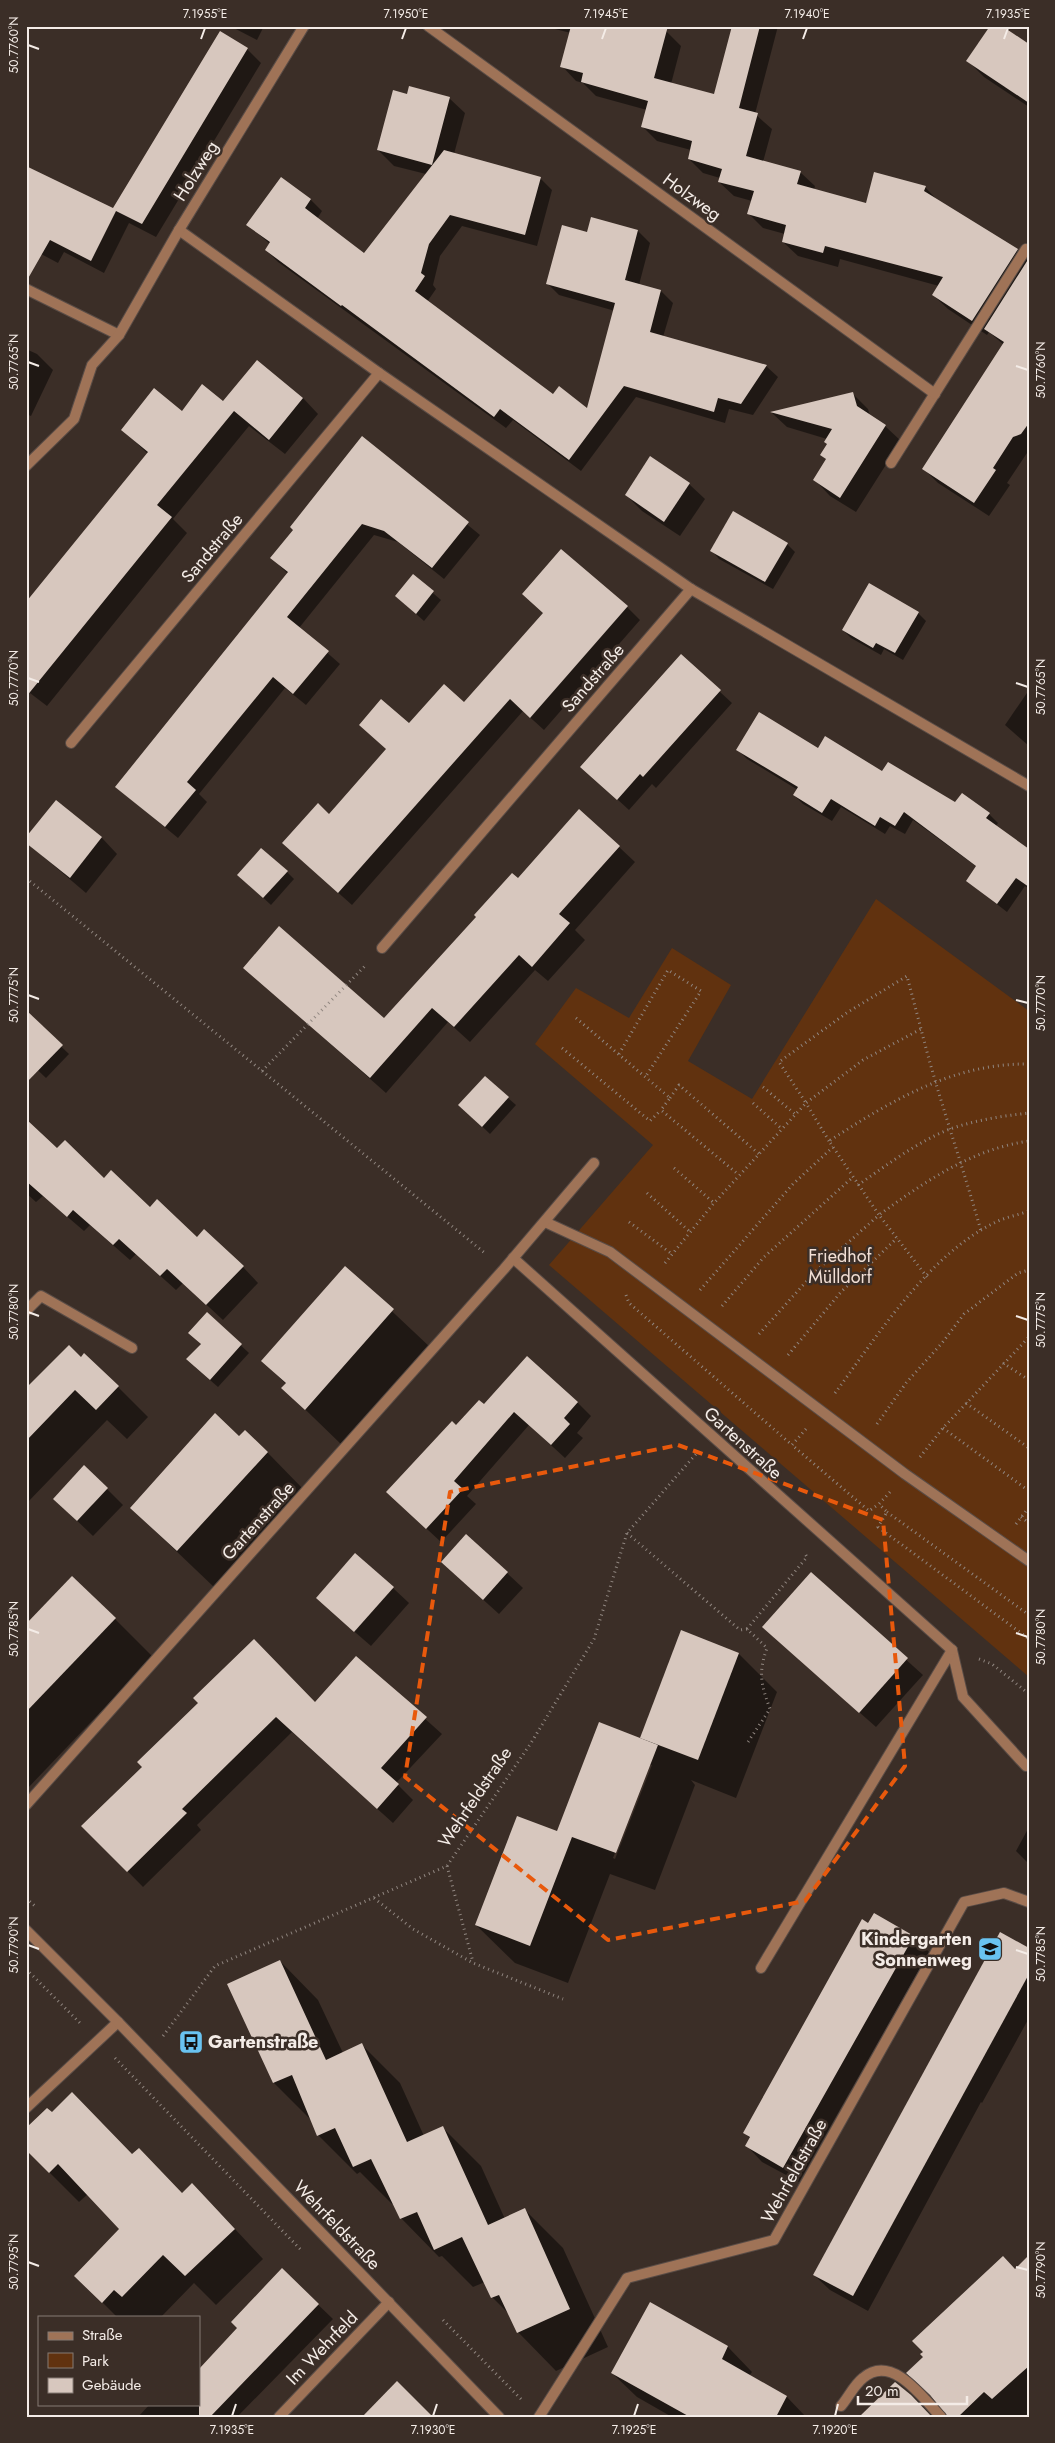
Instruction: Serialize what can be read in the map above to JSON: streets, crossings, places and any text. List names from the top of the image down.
{
  "streets": {
    "street": [
      "Holzweg",
      "Sandstraße",
      "Gartenstraße",
      "Wehrfeldstraße",
      "Im Wehrfeld"
    ]
  },
  "crossings": [
    ["Gartenstraße", "Wehrfeldstraße"],
    ["Wehrfeldstraße", "Im Wehrfeld"]
  ],
  "parks": ["Friedhof Mülldorf"],
  "places": {
    "school or university": ["Kindergarten Sonnenweg"],
    "bus stop": ["Gartenstraße"]
  },
  "legend": ["Straße", "Park", "Gebäude"],
  "scale_bar": "20 m",
  "coordinates": [
    "7.1955°E",
    "7.1950°E",
    "7.1945°E",
    "7.1940°E",
    "7.1935°E",
    "50.7760°N",
    "50.7765°N",
    "50.7770°N",
    "50.7775°N",
    "50.7780°N",
    "50.7785°N",
    "50.7790°N",
    "50.7795°N",
    "7.1930°E",
    "7.1925°E",
    "7.1920°E"
  ]
}
